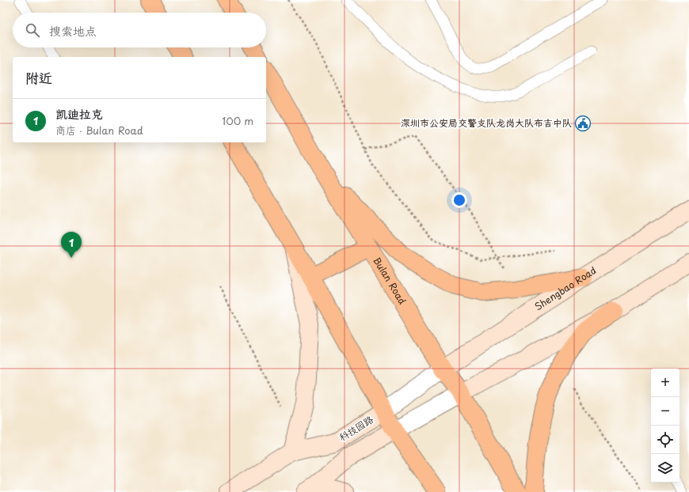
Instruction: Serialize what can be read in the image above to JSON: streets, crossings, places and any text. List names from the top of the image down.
{
  "streets": {
    "main road": ["Bulan Road", "Shengbao Road", "科技园路"]
  },
  "crossings": [
    ["Bulan Road", "Shengbao Road"],
    ["Bulan Road", "科技园路"],
    ["Shengbao Road", "科技园路"]
  ],
  "places": {
    "public building": ["深圳市公安局交警支队龙岗大队布吉中队"]
  },
  "page": {
    "search": "搜索地点",
    "heading": "附近",
    "list": [
      {
        "mark": "1",
        "name": "凯迪拉克",
        "note": "商店 · Bulan Road",
        "value": "100 m"
      }
    ],
    "pins": "1",
    "map_buttons": ["+", "−"]
  }
}
